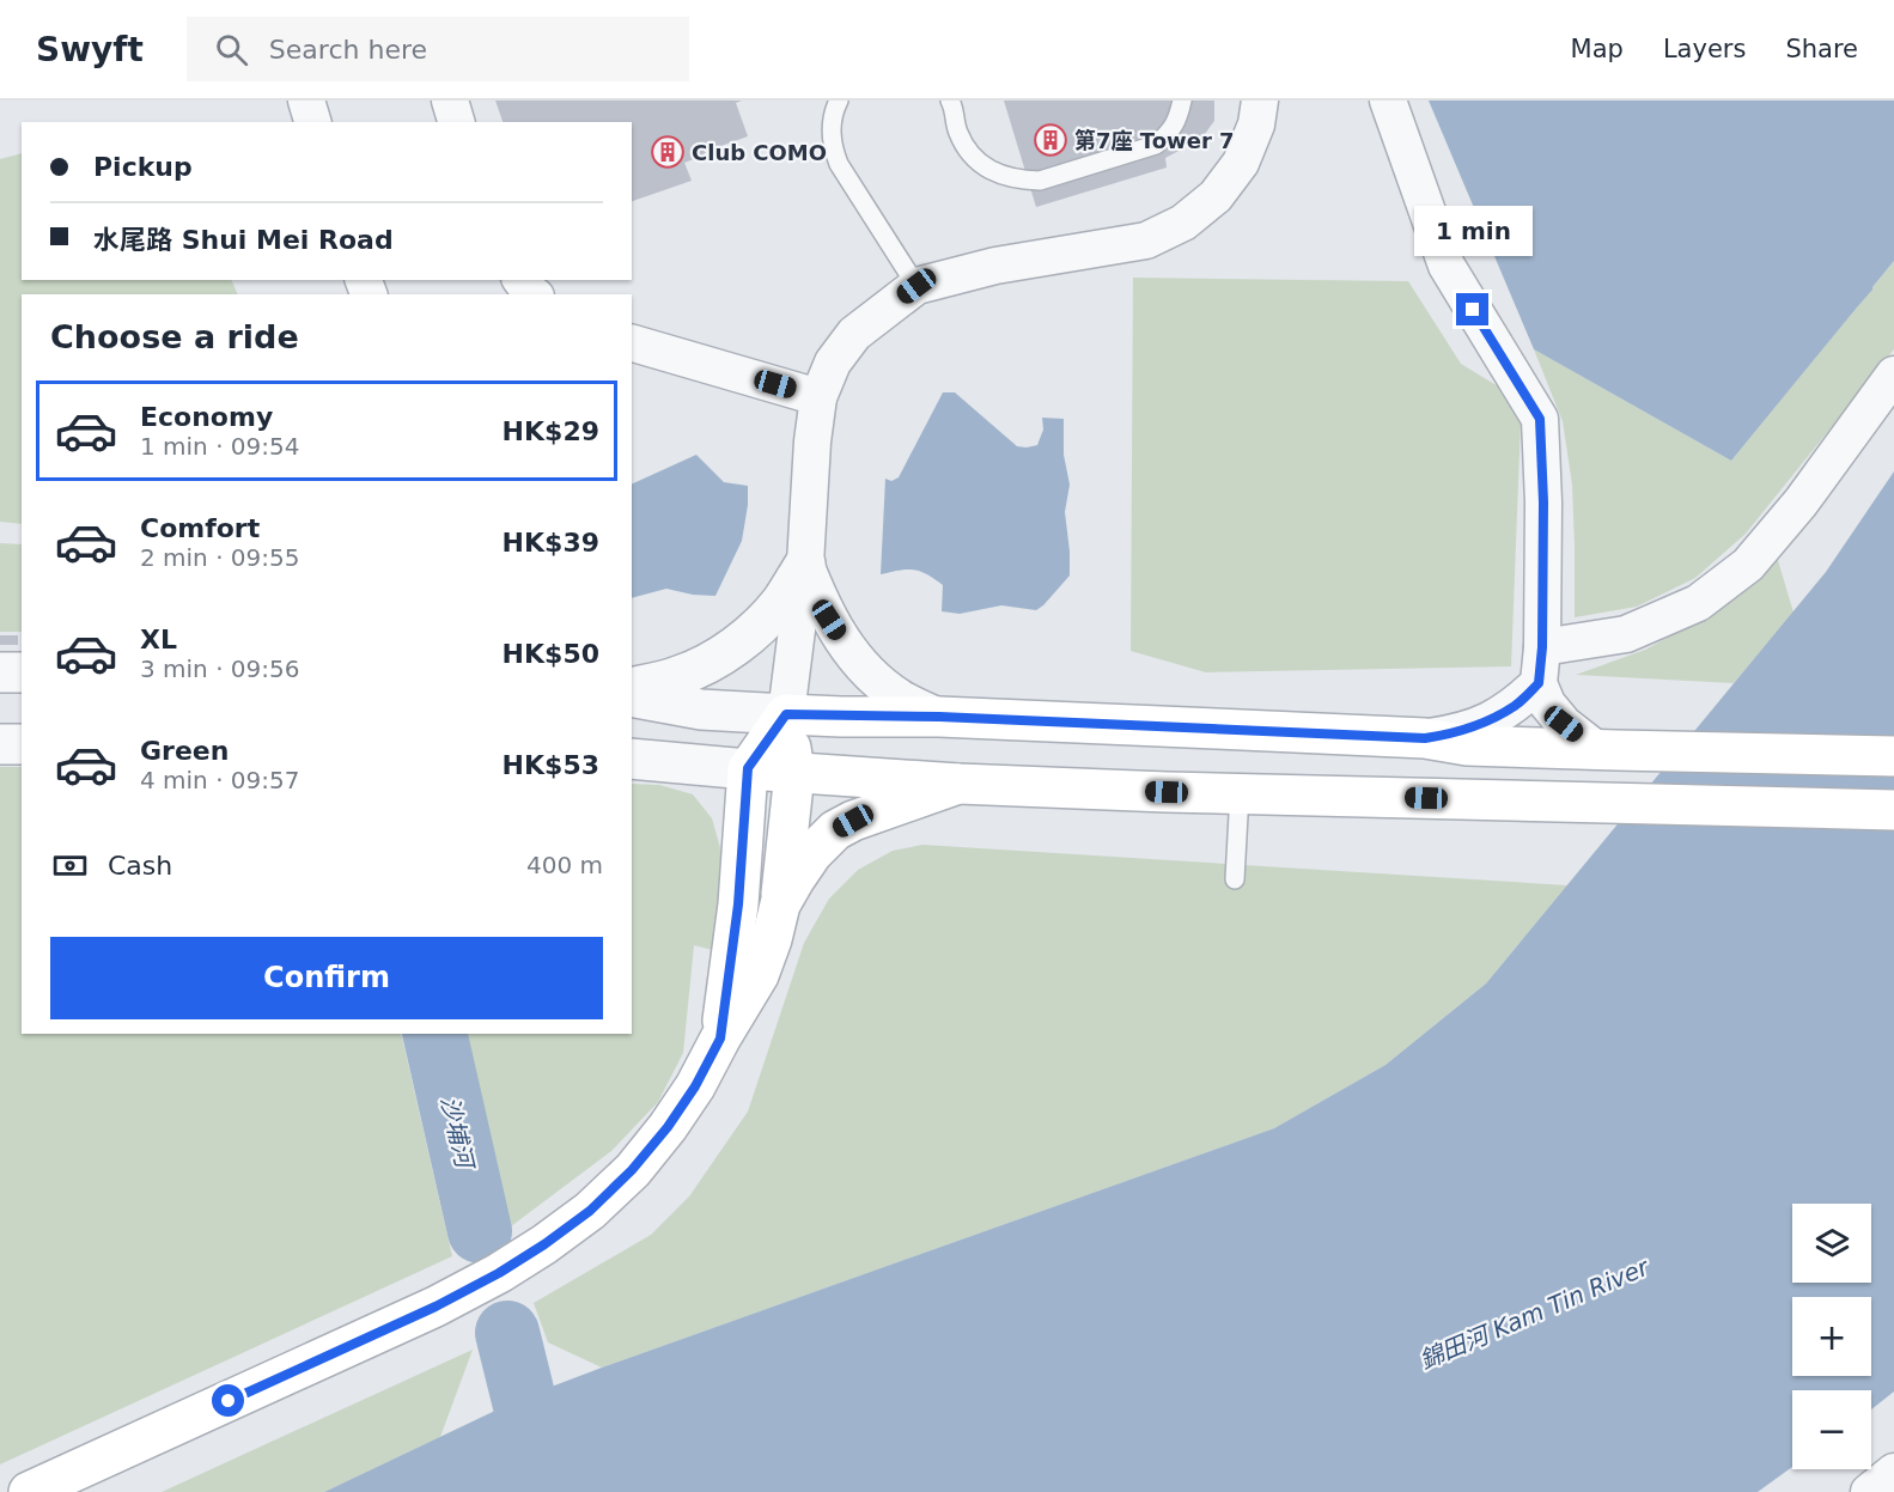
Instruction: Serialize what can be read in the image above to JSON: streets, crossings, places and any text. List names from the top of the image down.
{
  "water": ["沙埔河", "錦田河 Kam Tin River"],
  "places": {
    "building": ["第7座 Tower 7", "Club COMO"]
  },
  "page": {
    "header": "Swyft",
    "search": "Search here",
    "nav": ["Map", "Layers", "Share"],
    "banner": ["Pickup", "水尾路 Shui Mei Road"],
    "bubble": "1 min",
    "heading": "Choose a ride",
    "list": [
      {
        "name": "Economy",
        "note": "1 min · 09:54",
        "value": "HK$29"
      },
      {
        "name": "Comfort",
        "note": "2 min · 09:55",
        "value": "HK$39"
      },
      {
        "name": "XL",
        "note": "3 min · 09:56",
        "value": "HK$50"
      },
      {
        "name": "Green",
        "note": "4 min · 09:57",
        "value": "HK$53"
      }
    ],
    "pay": ["Cash", "400 m"],
    "buttons": "Confirm",
    "map_buttons": ["+", "−"]
  }
}
